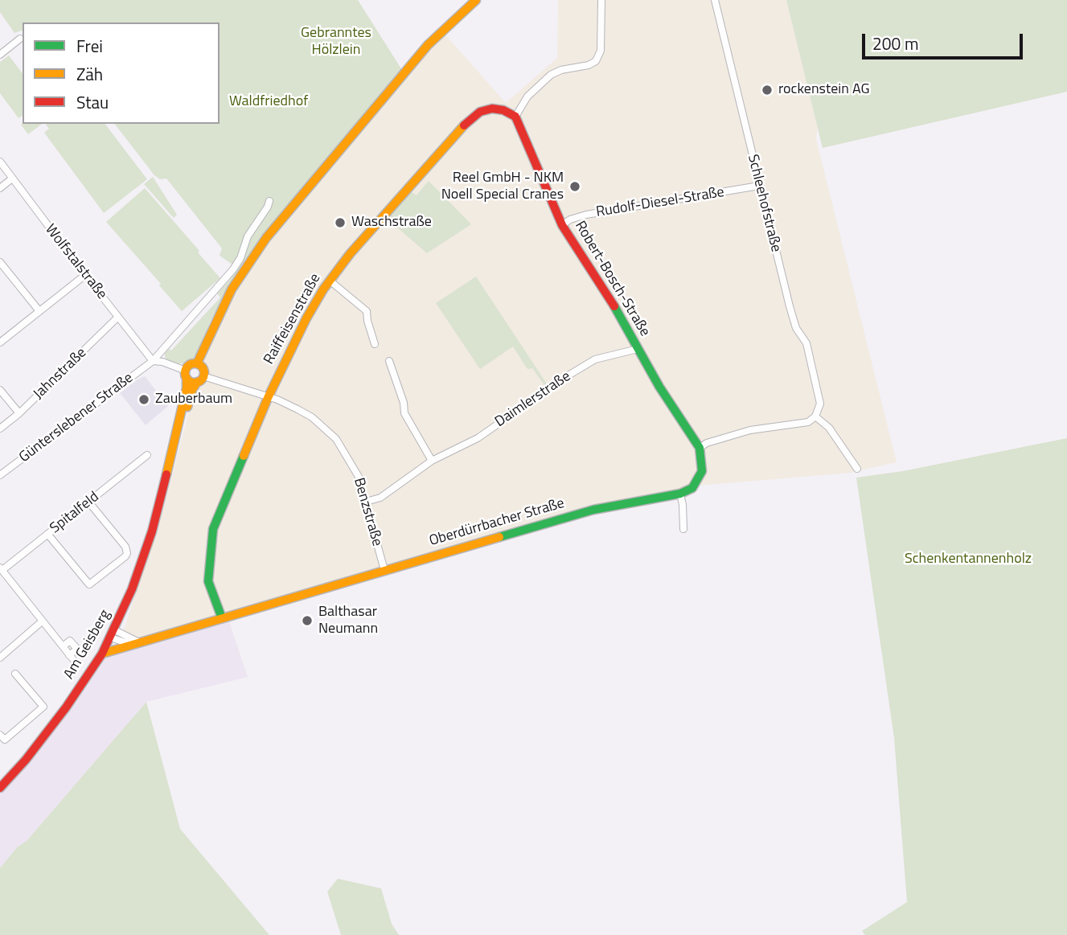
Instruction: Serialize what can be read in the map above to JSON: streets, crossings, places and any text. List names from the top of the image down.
{
  "streets": {
    "street": [
      "Rudolf-Diesel-Straße",
      "Schleehofstraße",
      "Wolfstalstraße",
      "Robert-Bosch-Straße",
      "Raiffeisenstraße",
      "Jahnstraße",
      "Daimlerstraße",
      "Günterslebener Straße",
      "Benzstraße",
      "Spitalfeld",
      "Oberdürrbacher Straße",
      "Am Geisberg"
    ]
  },
  "crossings": [
    ["Rudolf-Diesel-Straße", "Schleehofstraße"],
    ["Rudolf-Diesel-Straße", "Robert-Bosch-Straße"],
    ["Wolfstalstraße", "Jahnstraße"],
    ["Wolfstalstraße", "Günterslebener Straße"],
    ["Robert-Bosch-Straße", "Raiffeisenstraße"],
    ["Robert-Bosch-Straße", "Daimlerstraße"],
    ["Raiffeisenstraße", "Benzstraße"],
    ["Raiffeisenstraße", "Oberdürrbacher Straße"],
    ["Daimlerstraße", "Benzstraße"],
    ["Benzstraße", "Oberdürrbacher Straße"],
    ["Benzstraße", "Am Geisberg"],
    ["Oberdürrbacher Straße", "Am Geisberg"]
  ],
  "parks": ["Gebranntes Hölzlein", "Waldfriedhof", "Schenkentannenholz"],
  "places": [
    "rockenstein AG",
    "Reel GmbH - NKM Noell Special Cranes",
    "Waschstraße",
    "Zauberbaum",
    "Balthasar Neumann"
  ],
  "legend": ["Frei", "Zäh", "Stau"],
  "scale_bar": "200 m"
}
